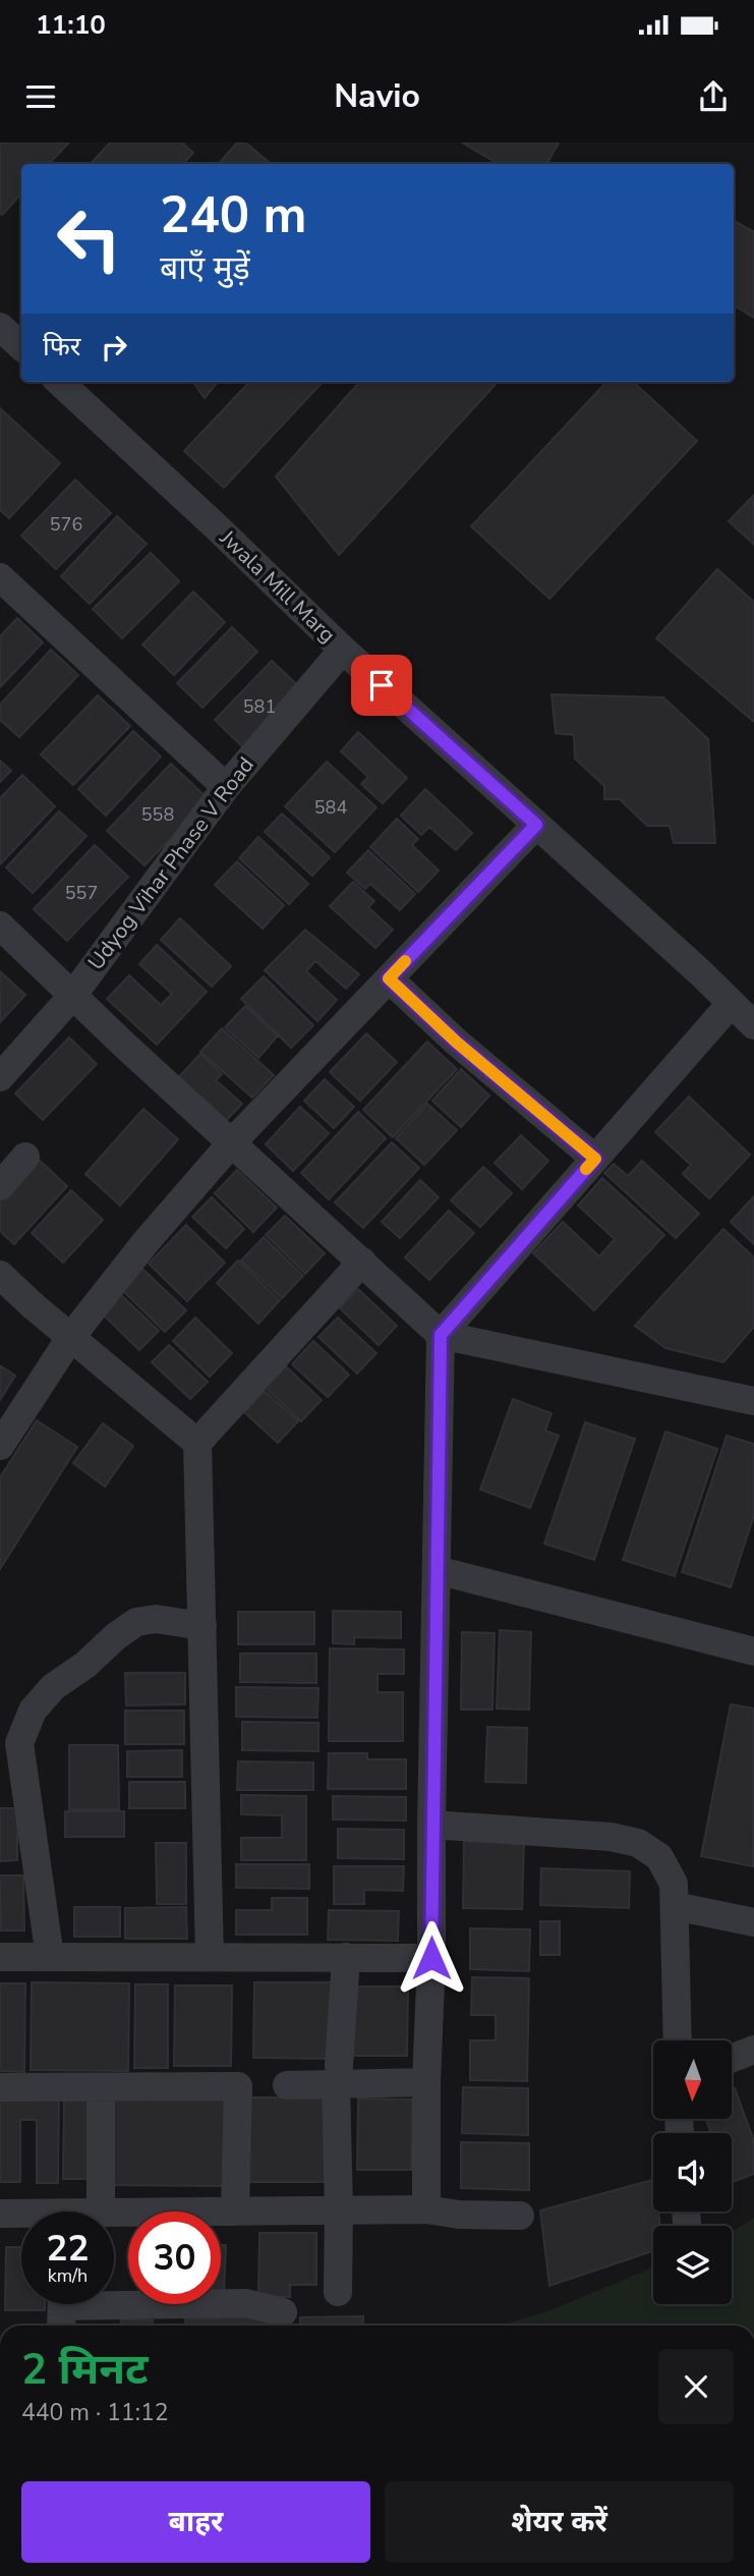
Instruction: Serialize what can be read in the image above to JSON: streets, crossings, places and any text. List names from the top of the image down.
{
  "streets": {
    "street": ["Jwala Mill Marg", "Udyog Vihar Phase V Road"]
  },
  "crossings": [
    ["Jwala Mill Marg", "Udyog Vihar Phase V Road"]
  ],
  "house_numbers": [
    "576",
    "581",
    "584",
    "558",
    "557"
  ],
  "north": "bottom",
  "page": {
    "status": "11:10",
    "header": "Navio",
    "turn": ["240 m", "बाएँ मुड़ें"],
    "then": "फिर",
    "speed": "22 km/h",
    "limit": "30",
    "heading": ["2 मिनट", "440 m · 11:12"],
    "buttons": ["बाहर", "शेयर करें"]
  }
}
